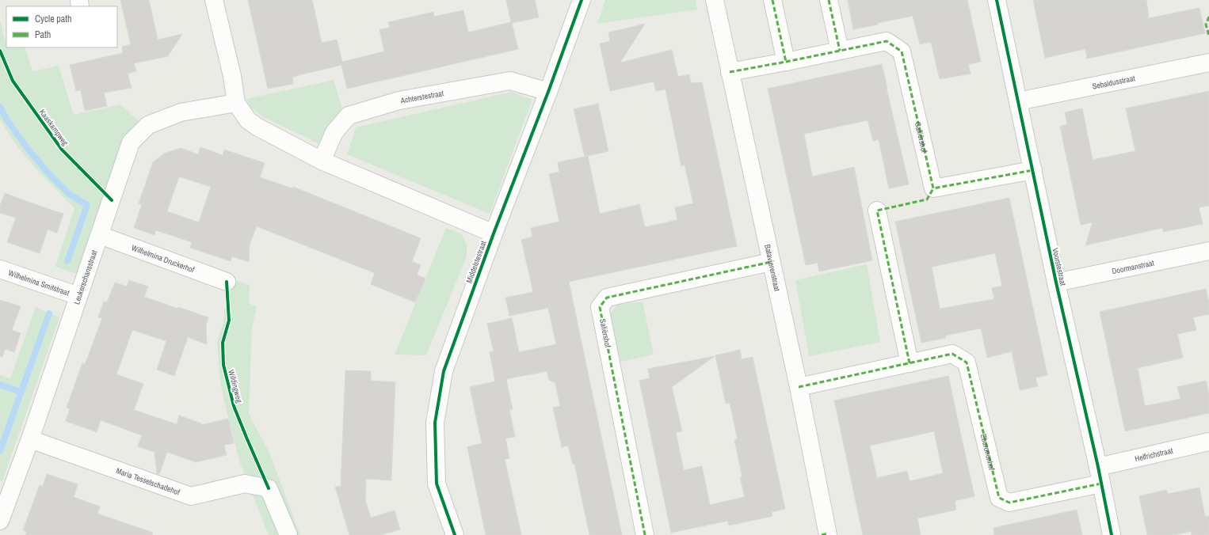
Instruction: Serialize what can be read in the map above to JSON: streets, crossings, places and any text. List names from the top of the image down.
{
  "streets": {
    "street": [
      "Sebaldusstraat",
      "Achterstestraat",
      "Galliërshof",
      "Wilhelmina Druckerhof",
      "Middelstestraat",
      "Voorstestraat",
      "Doormanstraat",
      "Batavierenstraat",
      "Leukerschansstraat",
      "Wilhelmina Smitstraat",
      "Saliërshof",
      "Eburonenhof",
      "Helfrichstraat",
      "Maria Tesselschadehof"
    ],
    "cycle path": ["Kaaskampweg", "Wildingweg"]
  },
  "crossings": [
    ["Sebaldusstraat", "Voorstestraat"],
    ["Achterstestraat", "Middelstestraat"],
    ["Galliërshof", "Voorstestraat"],
    ["Galliërshof", "Batavierenstraat"],
    ["Wilhelmina Druckerhof", "Leukerschansstraat"],
    ["Voorstestraat", "Doormanstraat"],
    ["Voorstestraat", "Eburonenhof"],
    ["Voorstestraat", "Helfrichstraat"],
    ["Batavierenstraat", "Saliërshof"],
    ["Batavierenstraat", "Eburonenhof"],
    ["Leukerschansstraat", "Wilhelmina Smitstraat"],
    ["Leukerschansstraat", "Maria Tesselschadehof"],
    ["Eburonenhof", "Helfrichstraat"]
  ],
  "legend": ["Cycle path", "Path"]
}
